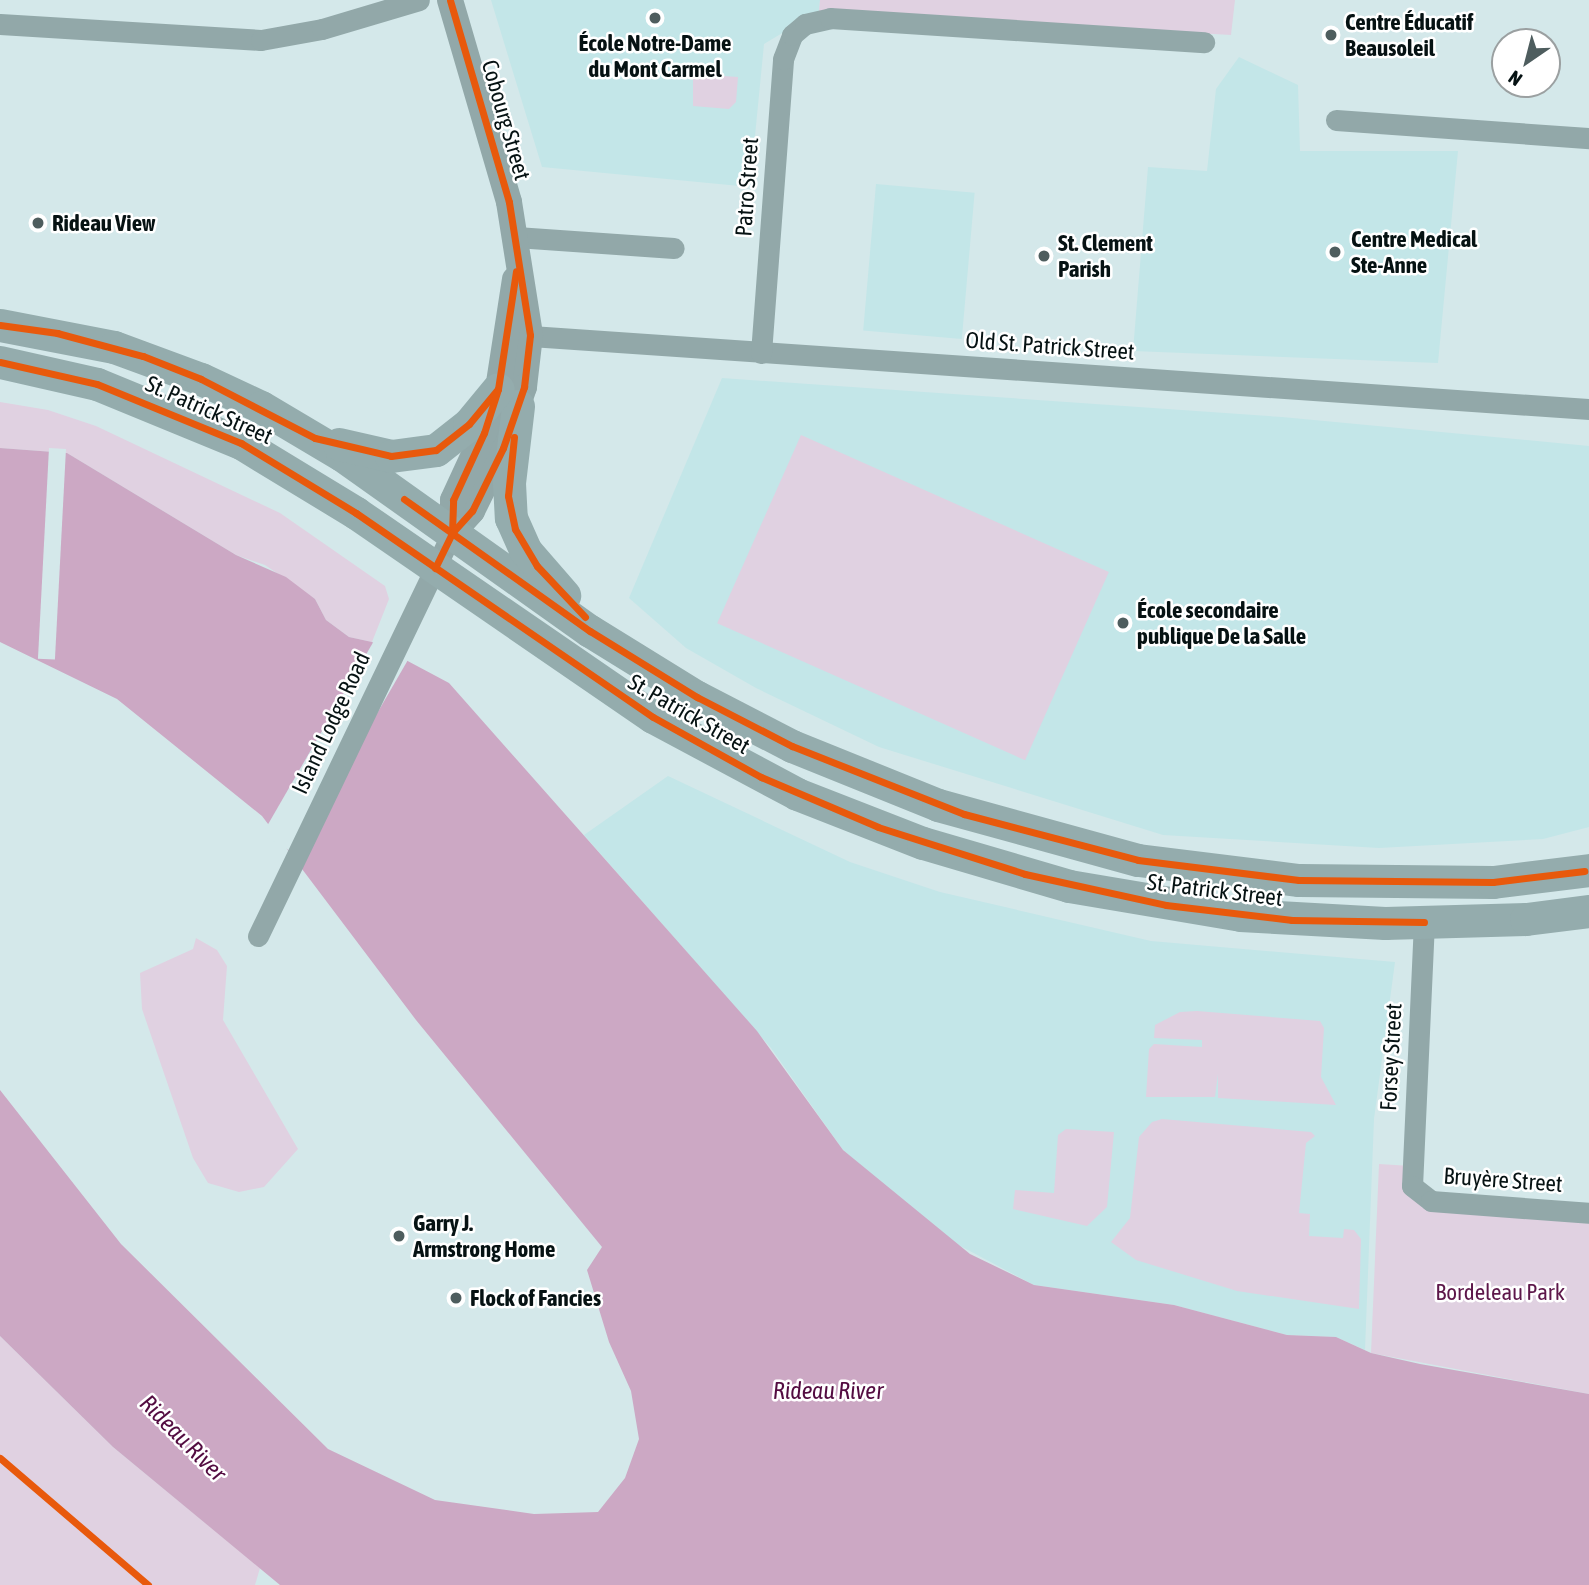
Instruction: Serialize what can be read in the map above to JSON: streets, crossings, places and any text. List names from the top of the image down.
{
  "streets": {
    "main road": ["St. Patrick Street"],
    "street": [
      "Cobourg Street",
      "Patro Street",
      "Old St. Patrick Street",
      "Island Lodge Road",
      "Forsey Street",
      "Bruyère Street"
    ]
  },
  "crossings": [
    ["Cobourg Street", "Old St. Patrick Street"],
    ["Cobourg Street", "St. Patrick Street"],
    ["Cobourg Street", "Island Lodge Road"],
    ["Patro Street", "Old St. Patrick Street"],
    ["St. Patrick Street", "Island Lodge Road"],
    ["St. Patrick Street", "Forsey Street"],
    ["Forsey Street", "Bruyère Street"]
  ],
  "water": ["Rideau River"],
  "parks": ["Bordeleau Park"],
  "places": [
    "École Notre-Dame du Mont Carmel",
    "Centre Éducatif Beausoleil",
    "Rideau View",
    "Centre Medical Ste-Anne",
    "St. Clement Parish",
    "École secondaire publique De la Salle",
    "Garry J. Armstrong Home",
    "Flock of Fancies"
  ],
  "north": "bottom left"
}
